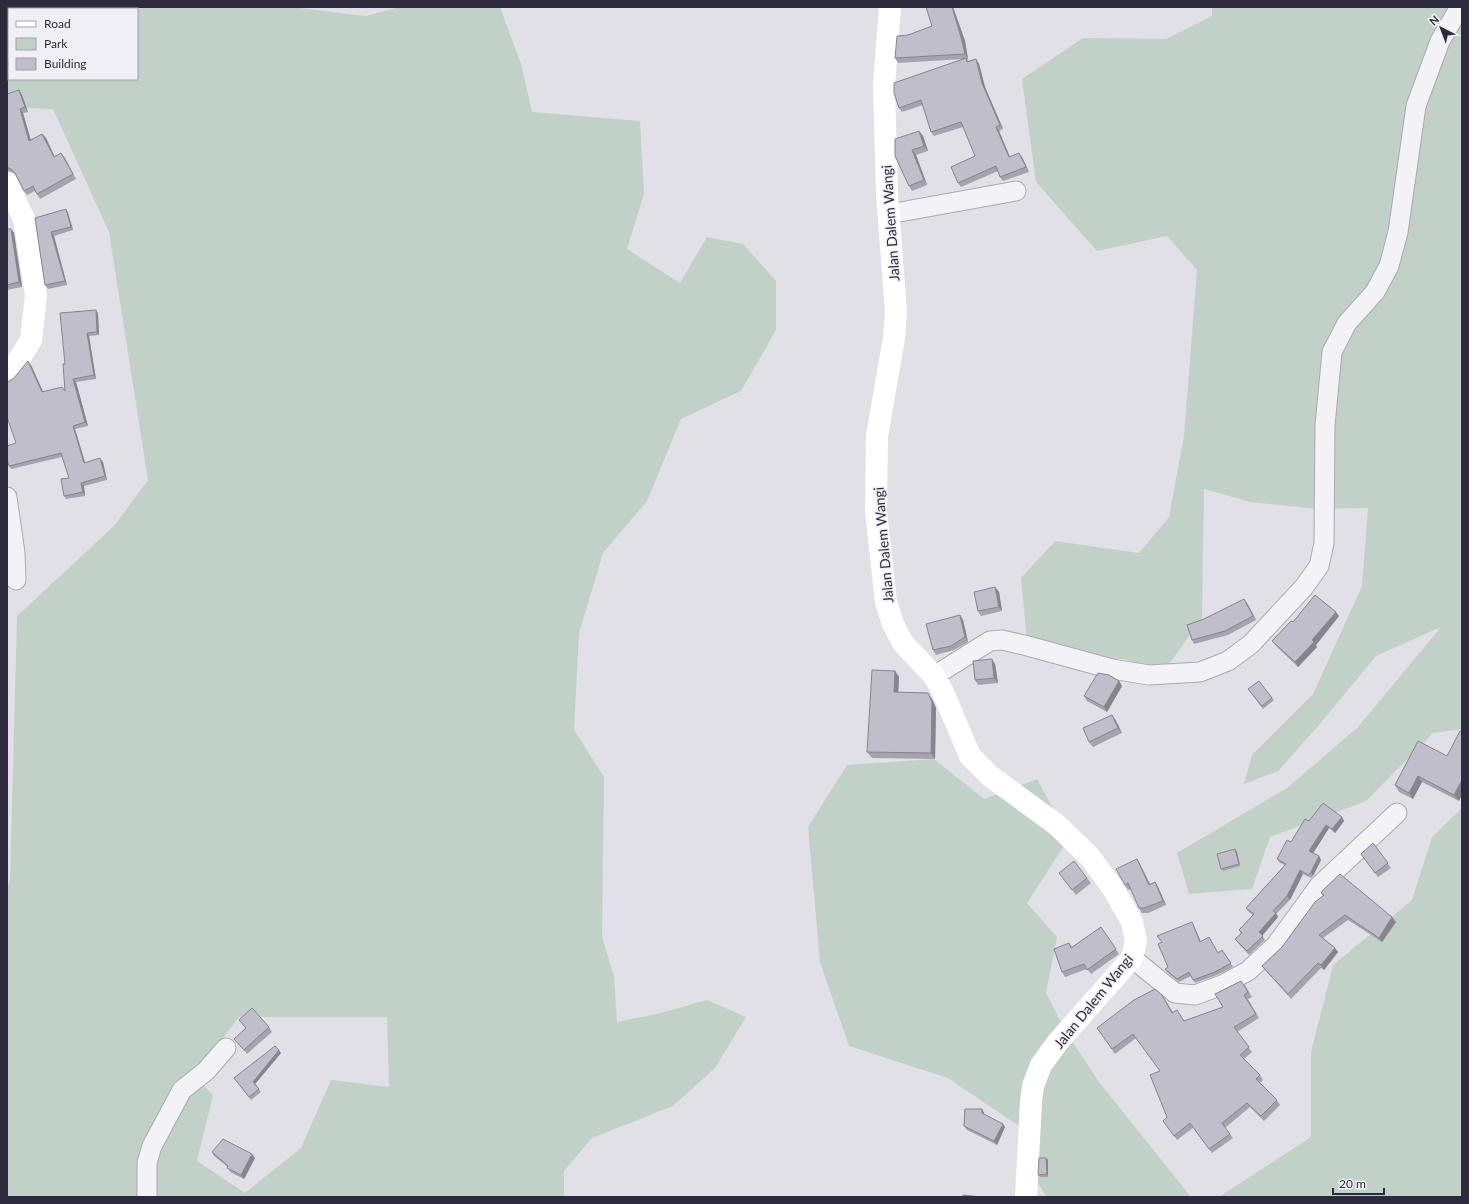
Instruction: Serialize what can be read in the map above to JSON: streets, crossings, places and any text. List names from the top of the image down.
{
  "streets": {
    "street": ["Jalan Dalem Wangi"]
  },
  "legend": ["Road", "Park", "Building"],
  "scale_bar": "20 m",
  "north": "top left"
}
